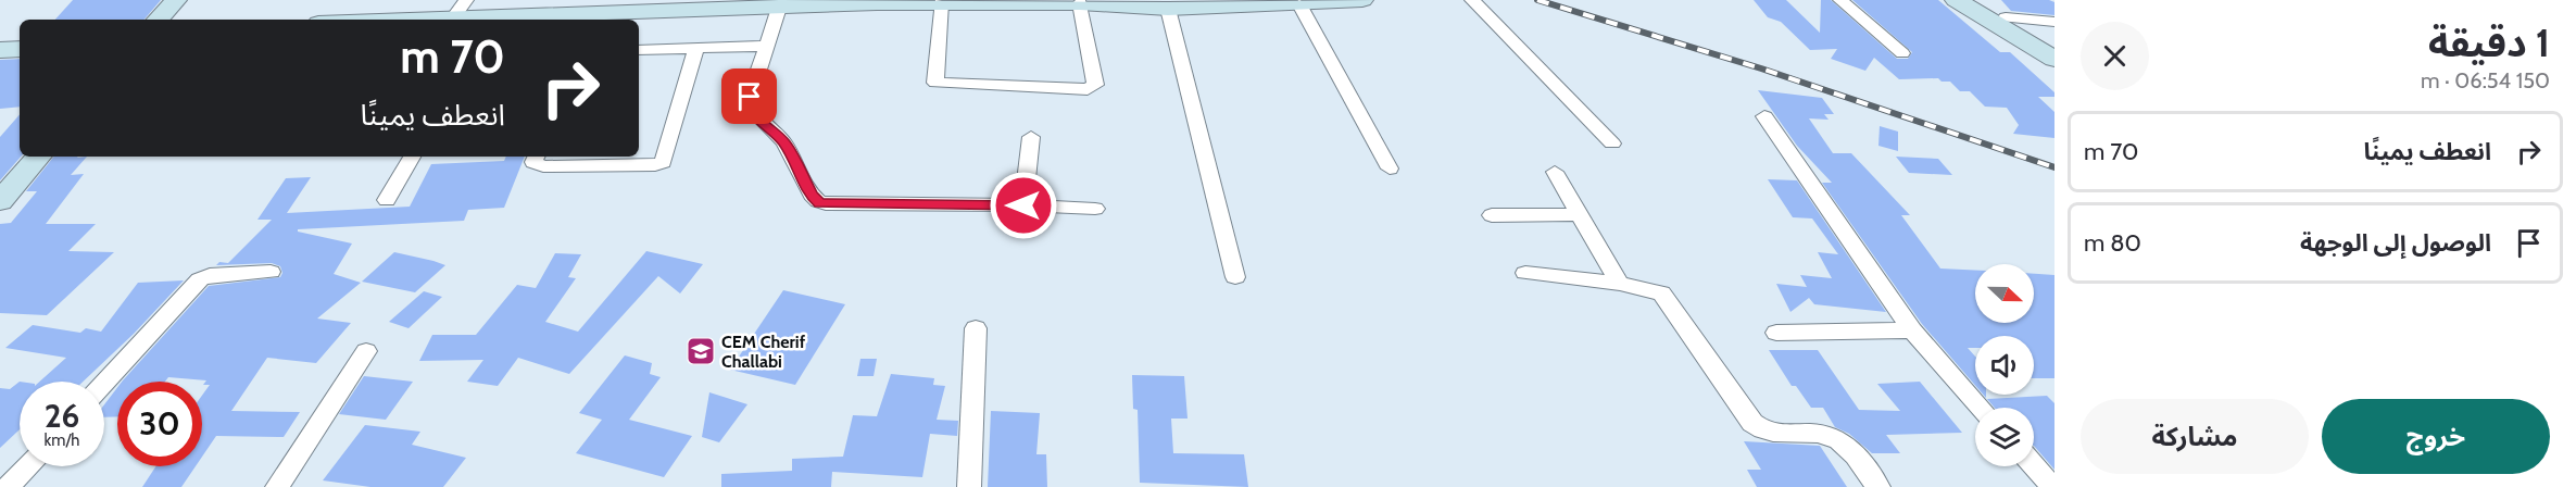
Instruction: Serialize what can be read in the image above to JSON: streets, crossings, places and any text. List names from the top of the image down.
{
  "places": {
    "school or university": ["CEM Cherif Challabi"]
  },
  "north": "right",
  "page": {
    "heading": ["1 دقيقة", "150 m · 06:54"],
    "turn": ["70 m", "انعطف يمينًا"],
    "list": [
      {
        "name": "انعطف يمينًا",
        "value": "70 m"
      },
      {
        "name": "الوصول إلى الوجهة",
        "value": "80 m"
      }
    ],
    "speed": "26 km/h",
    "limit": "30",
    "buttons": ["خروج", "مشاركة"]
  }
}
